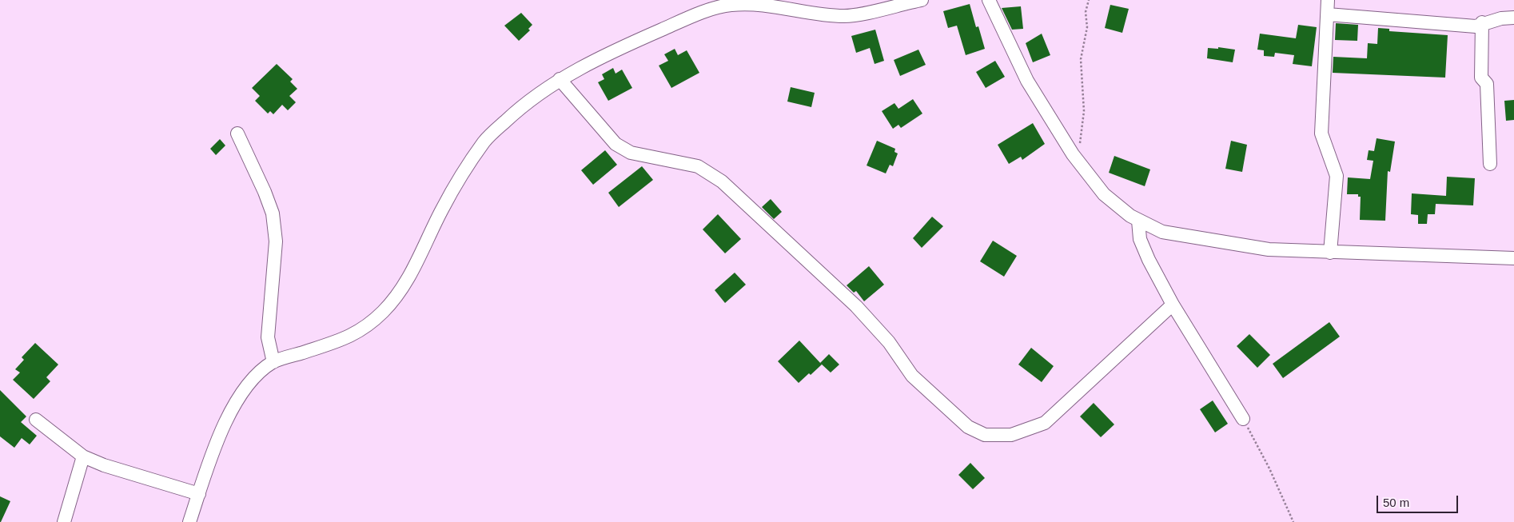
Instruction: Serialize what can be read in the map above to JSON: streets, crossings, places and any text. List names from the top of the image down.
{
  "scale_bar": "50 m"
}
